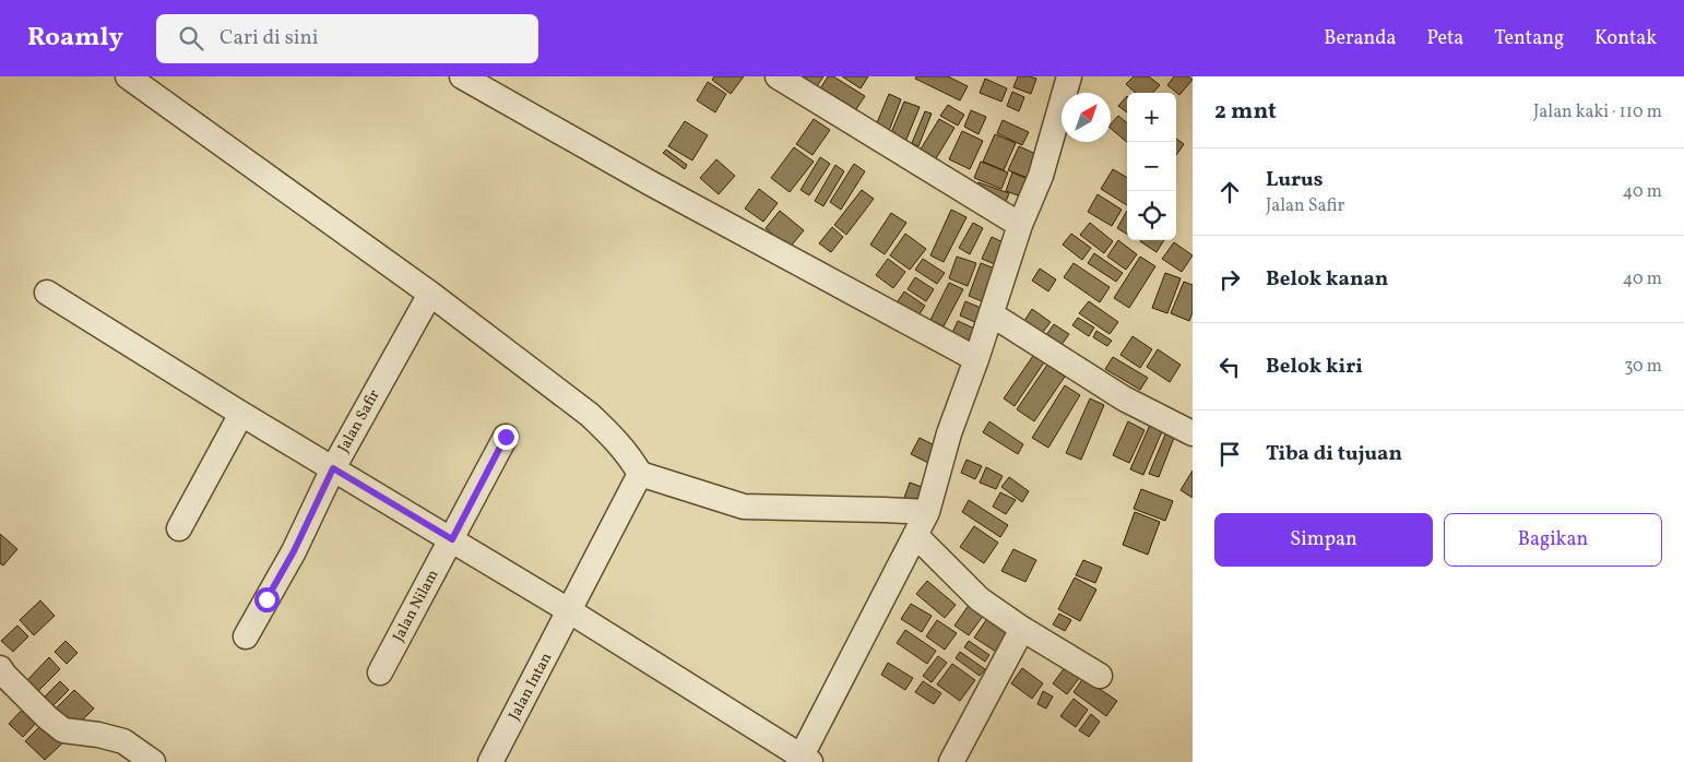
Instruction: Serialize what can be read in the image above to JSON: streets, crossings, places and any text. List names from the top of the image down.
{
  "streets": {
    "street": ["Jalan Safir", "Jalan Nilam", "Jalan Intan"]
  },
  "north": "top right",
  "page": {
    "header": "Roamly",
    "search": "Cari di sini",
    "nav": [
      "Beranda",
      "Peta",
      "Tentang",
      "Kontak"
    ],
    "heading": ["2 mnt", "Jalan kaki · 110 m"],
    "map_buttons": ["+", "−"],
    "list": [
      ["Lurus", "Jalan Safir", "40 m"],
      ["Belok kanan", "40 m"],
      ["Belok kiri", "30 m"],
      "Tiba di tujuan"
    ],
    "buttons": ["Simpan", "Bagikan"]
  }
}
